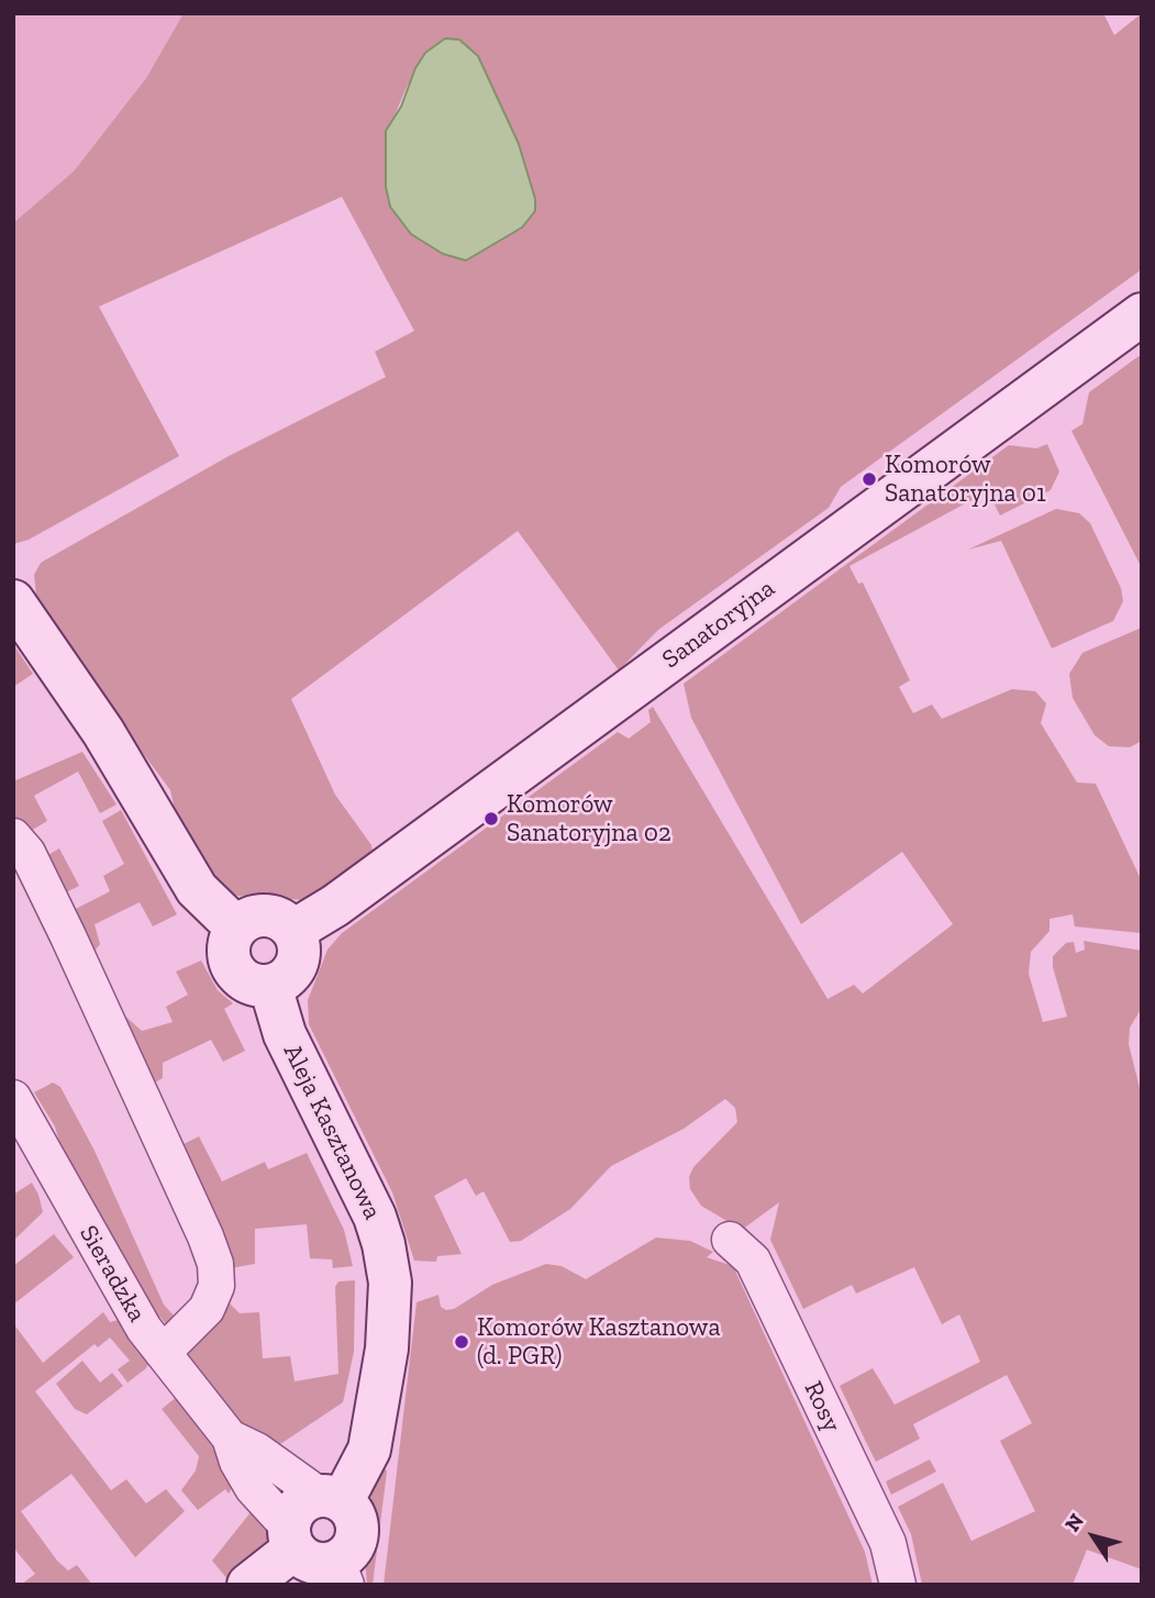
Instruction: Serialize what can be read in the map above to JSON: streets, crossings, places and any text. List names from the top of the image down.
{
  "streets": {
    "street": [
      "Sanatoryjna",
      "Aleja Kasztanowa",
      "Sieradzka",
      "Rosy"
    ]
  },
  "crossings": [
    ["Sanatoryjna", "Aleja Kasztanowa"],
    ["Aleja Kasztanowa", "Sieradzka"]
  ],
  "places": ["Komorów Sanatoryjna 01", "Komorów Sanatoryjna 02", "Komorów Kasztanowa (d. PGR)"],
  "north": "top left"
}
